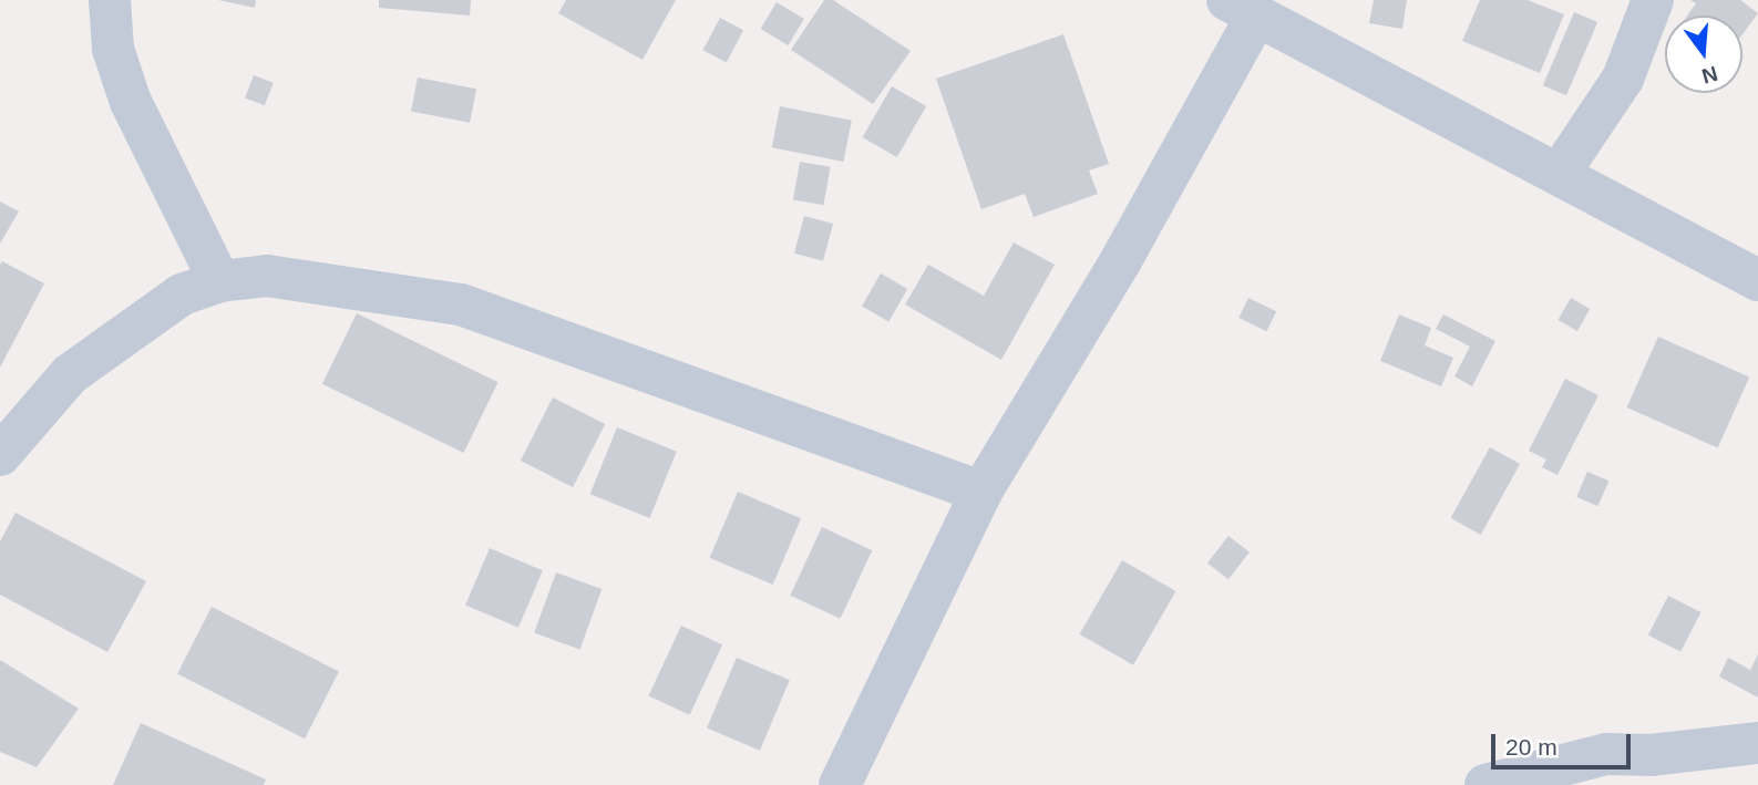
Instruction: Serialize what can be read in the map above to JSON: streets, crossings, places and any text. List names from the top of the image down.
{
  "scale_bar": "20 m",
  "north": "bottom"
}
